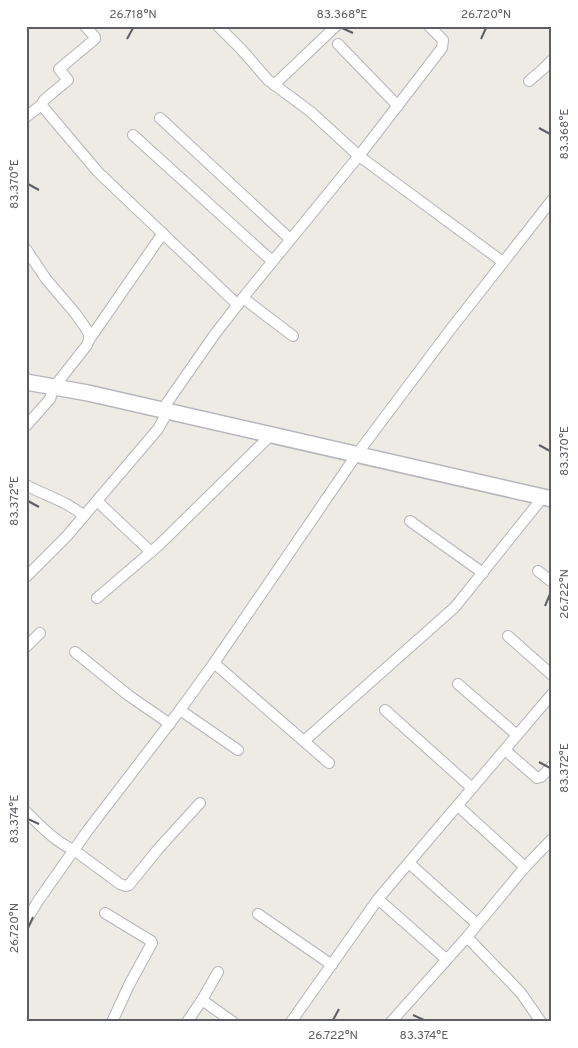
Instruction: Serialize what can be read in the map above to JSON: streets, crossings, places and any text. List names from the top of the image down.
{
  "coordinates": [
    "26.718°N",
    "83.368°E",
    "26.720°N",
    "83.370°E",
    "83.372°E",
    "26.722°N",
    "83.374°E"
  ]
}
